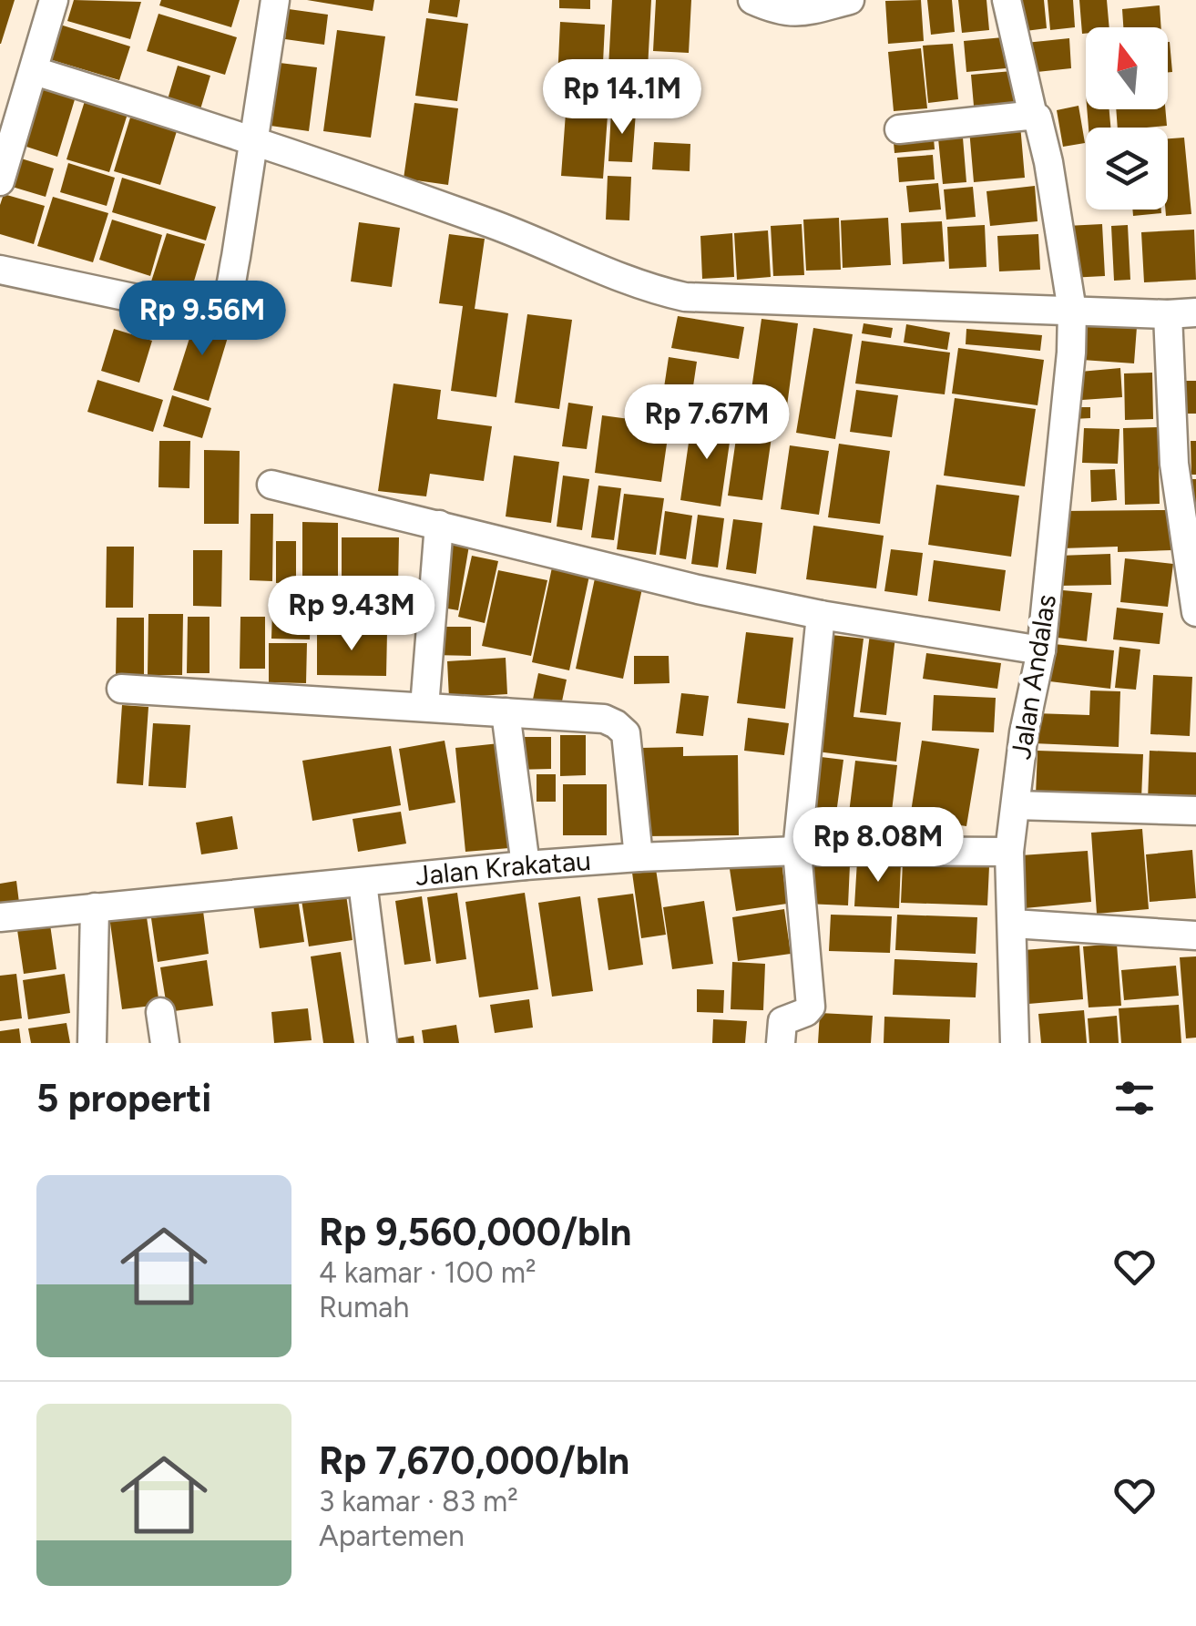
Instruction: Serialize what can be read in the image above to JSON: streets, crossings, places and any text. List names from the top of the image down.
{
  "streets": {
    "street": ["Jalan Andalas", "Jalan Krakatau"]
  },
  "crossings": [
    ["Jalan Andalas", "Jalan Krakatau"]
  ],
  "north": "top",
  "page": {
    "price": [
      "Rp 14.1M",
      "Rp 9.56M",
      "Rp 7.67M",
      "Rp 9.43M",
      "Rp 8.08M"
    ],
    "heading": "5 properti",
    "list": [
      {
        "name": "Rp 9,560,000/bln",
        "note": "4 kamar · 100 m² · Rumah"
      },
      {
        "name": "Rp 7,670,000/bln",
        "note": "3 kamar · 83 m² · Apartemen"
      }
    ]
  }
}
